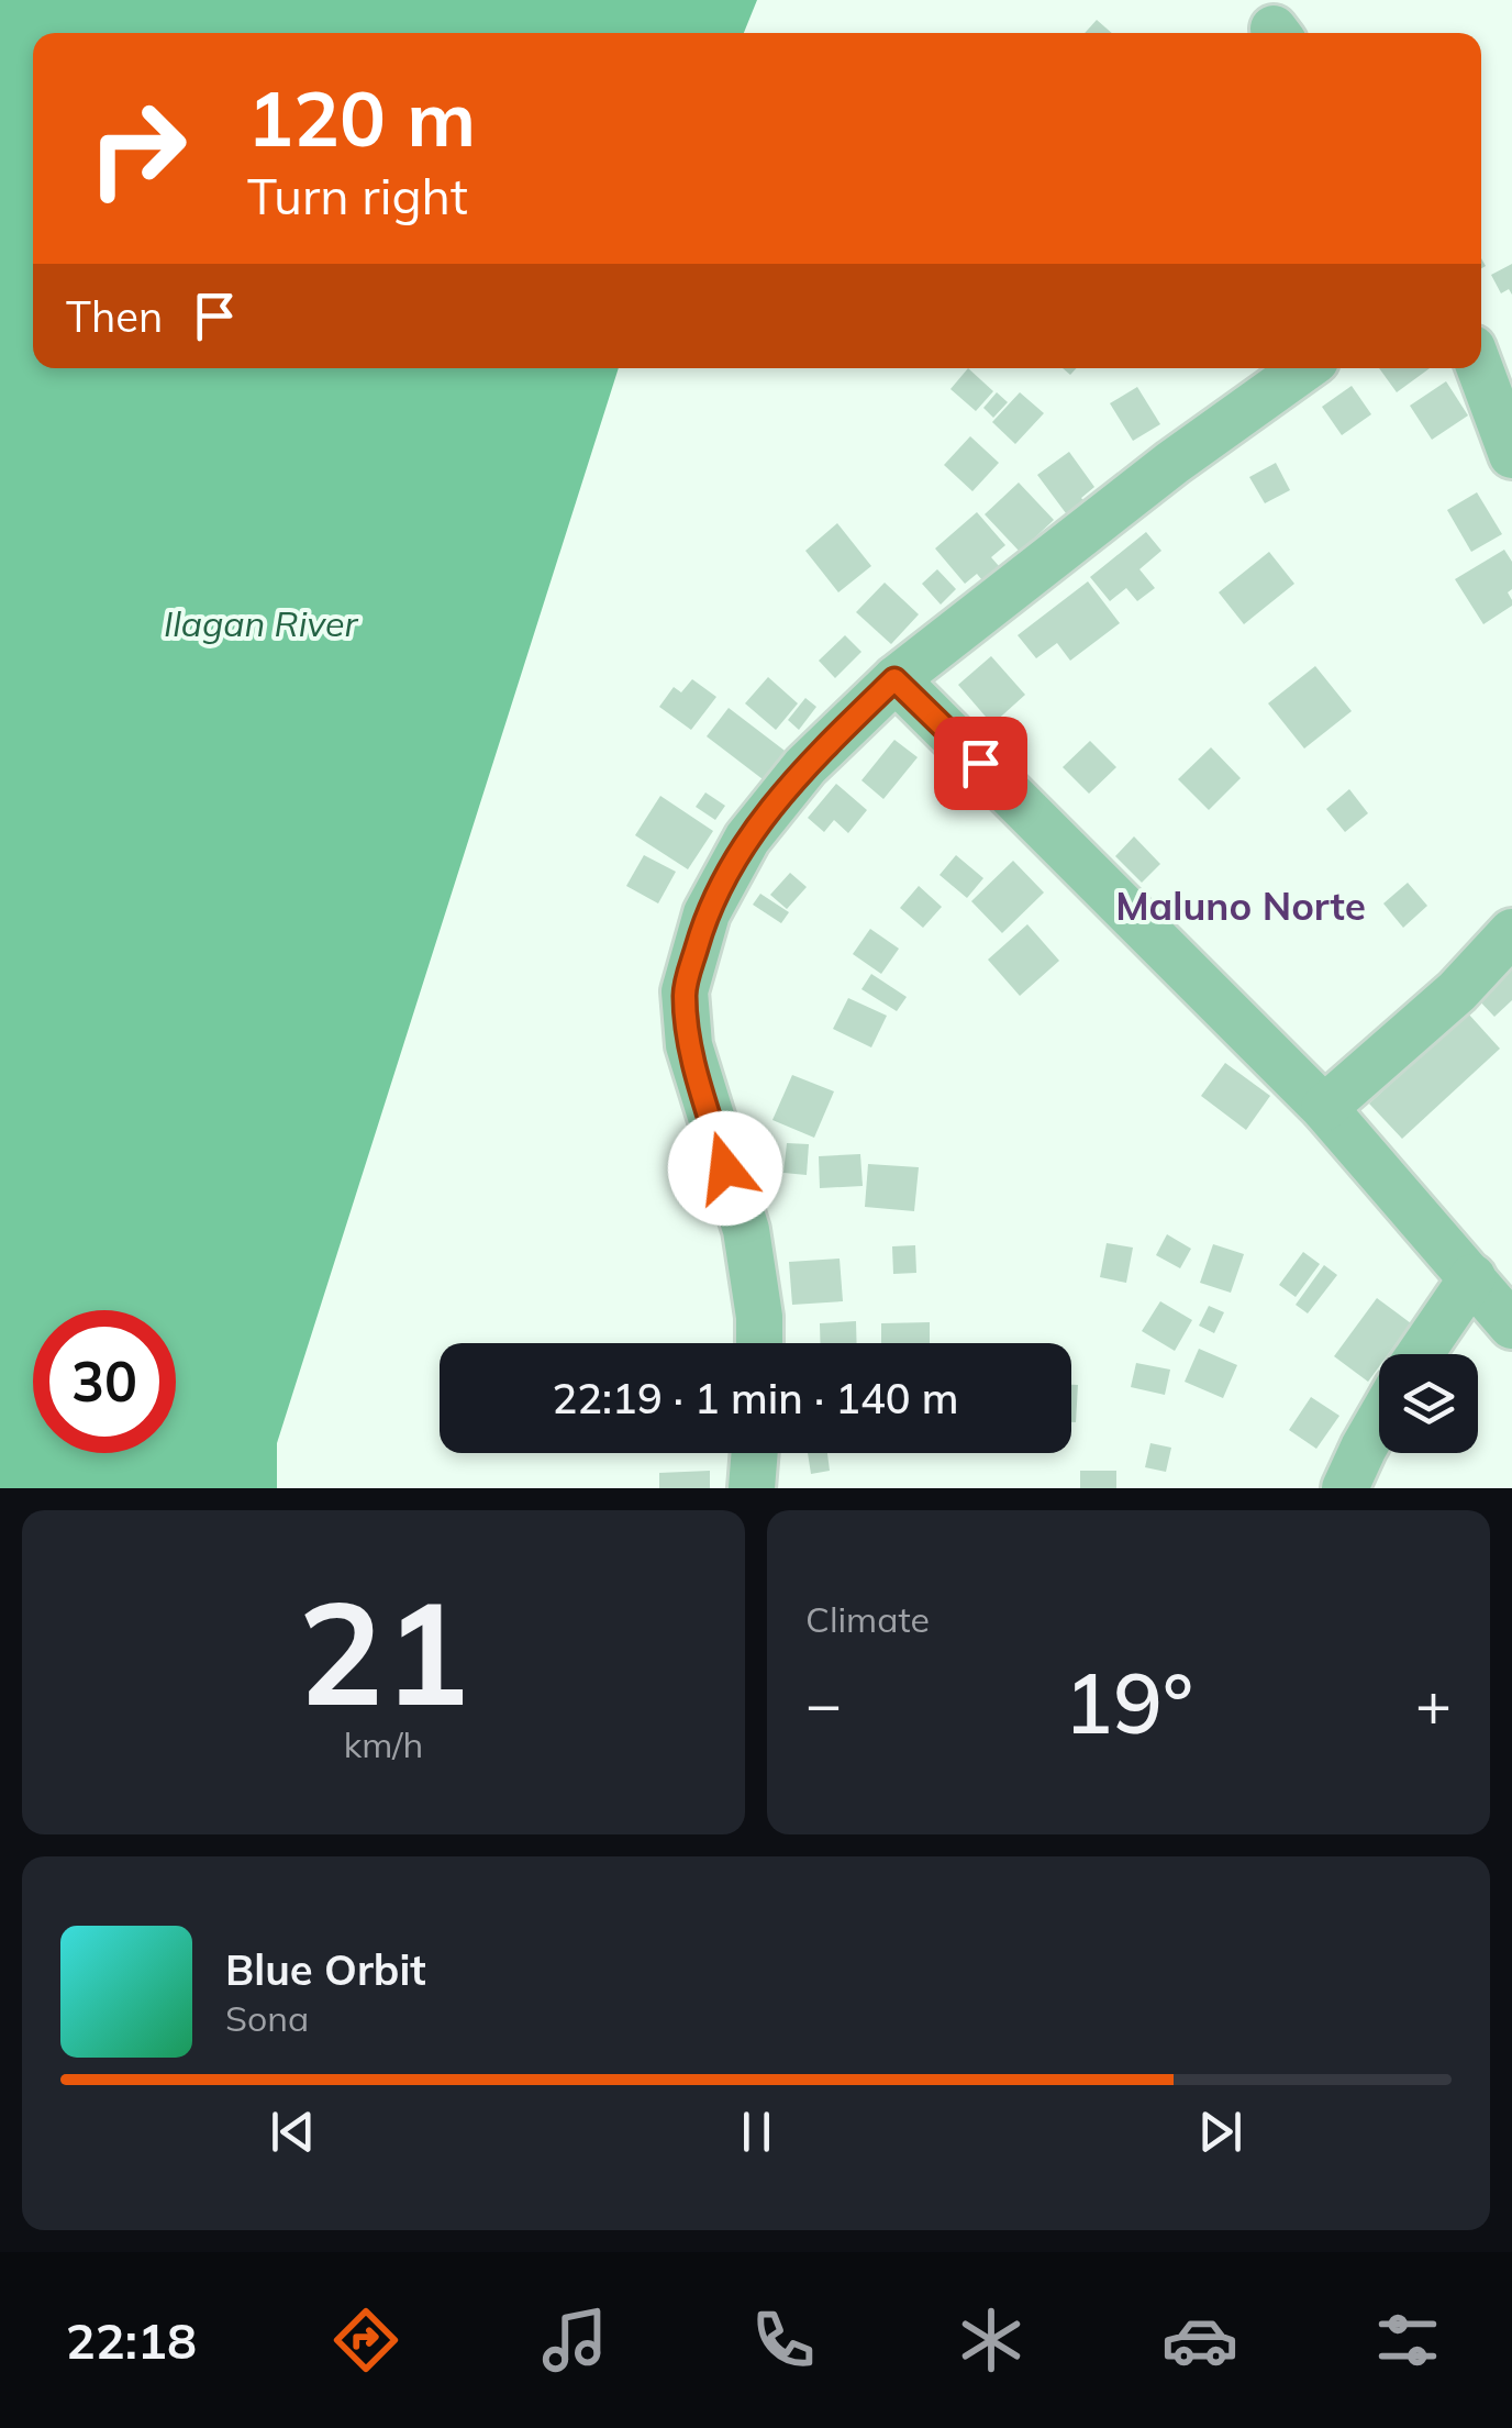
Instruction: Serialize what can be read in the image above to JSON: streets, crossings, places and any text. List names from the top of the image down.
{
  "districts": ["Maluno Norte"],
  "water": ["Ilagan River"],
  "page": {
    "turn": ["120 m", "Turn right"],
    "then": "Then",
    "limit": "30",
    "trip": "22:19 · 1 min · 140 m",
    "tile": [
      ["21", "km/h"],
      "Climate"
    ],
    "heat": ["−", "19°", "+"],
    "song": ["Blue Orbit", "Sona"],
    "tabs": "22:18"
  }
}
